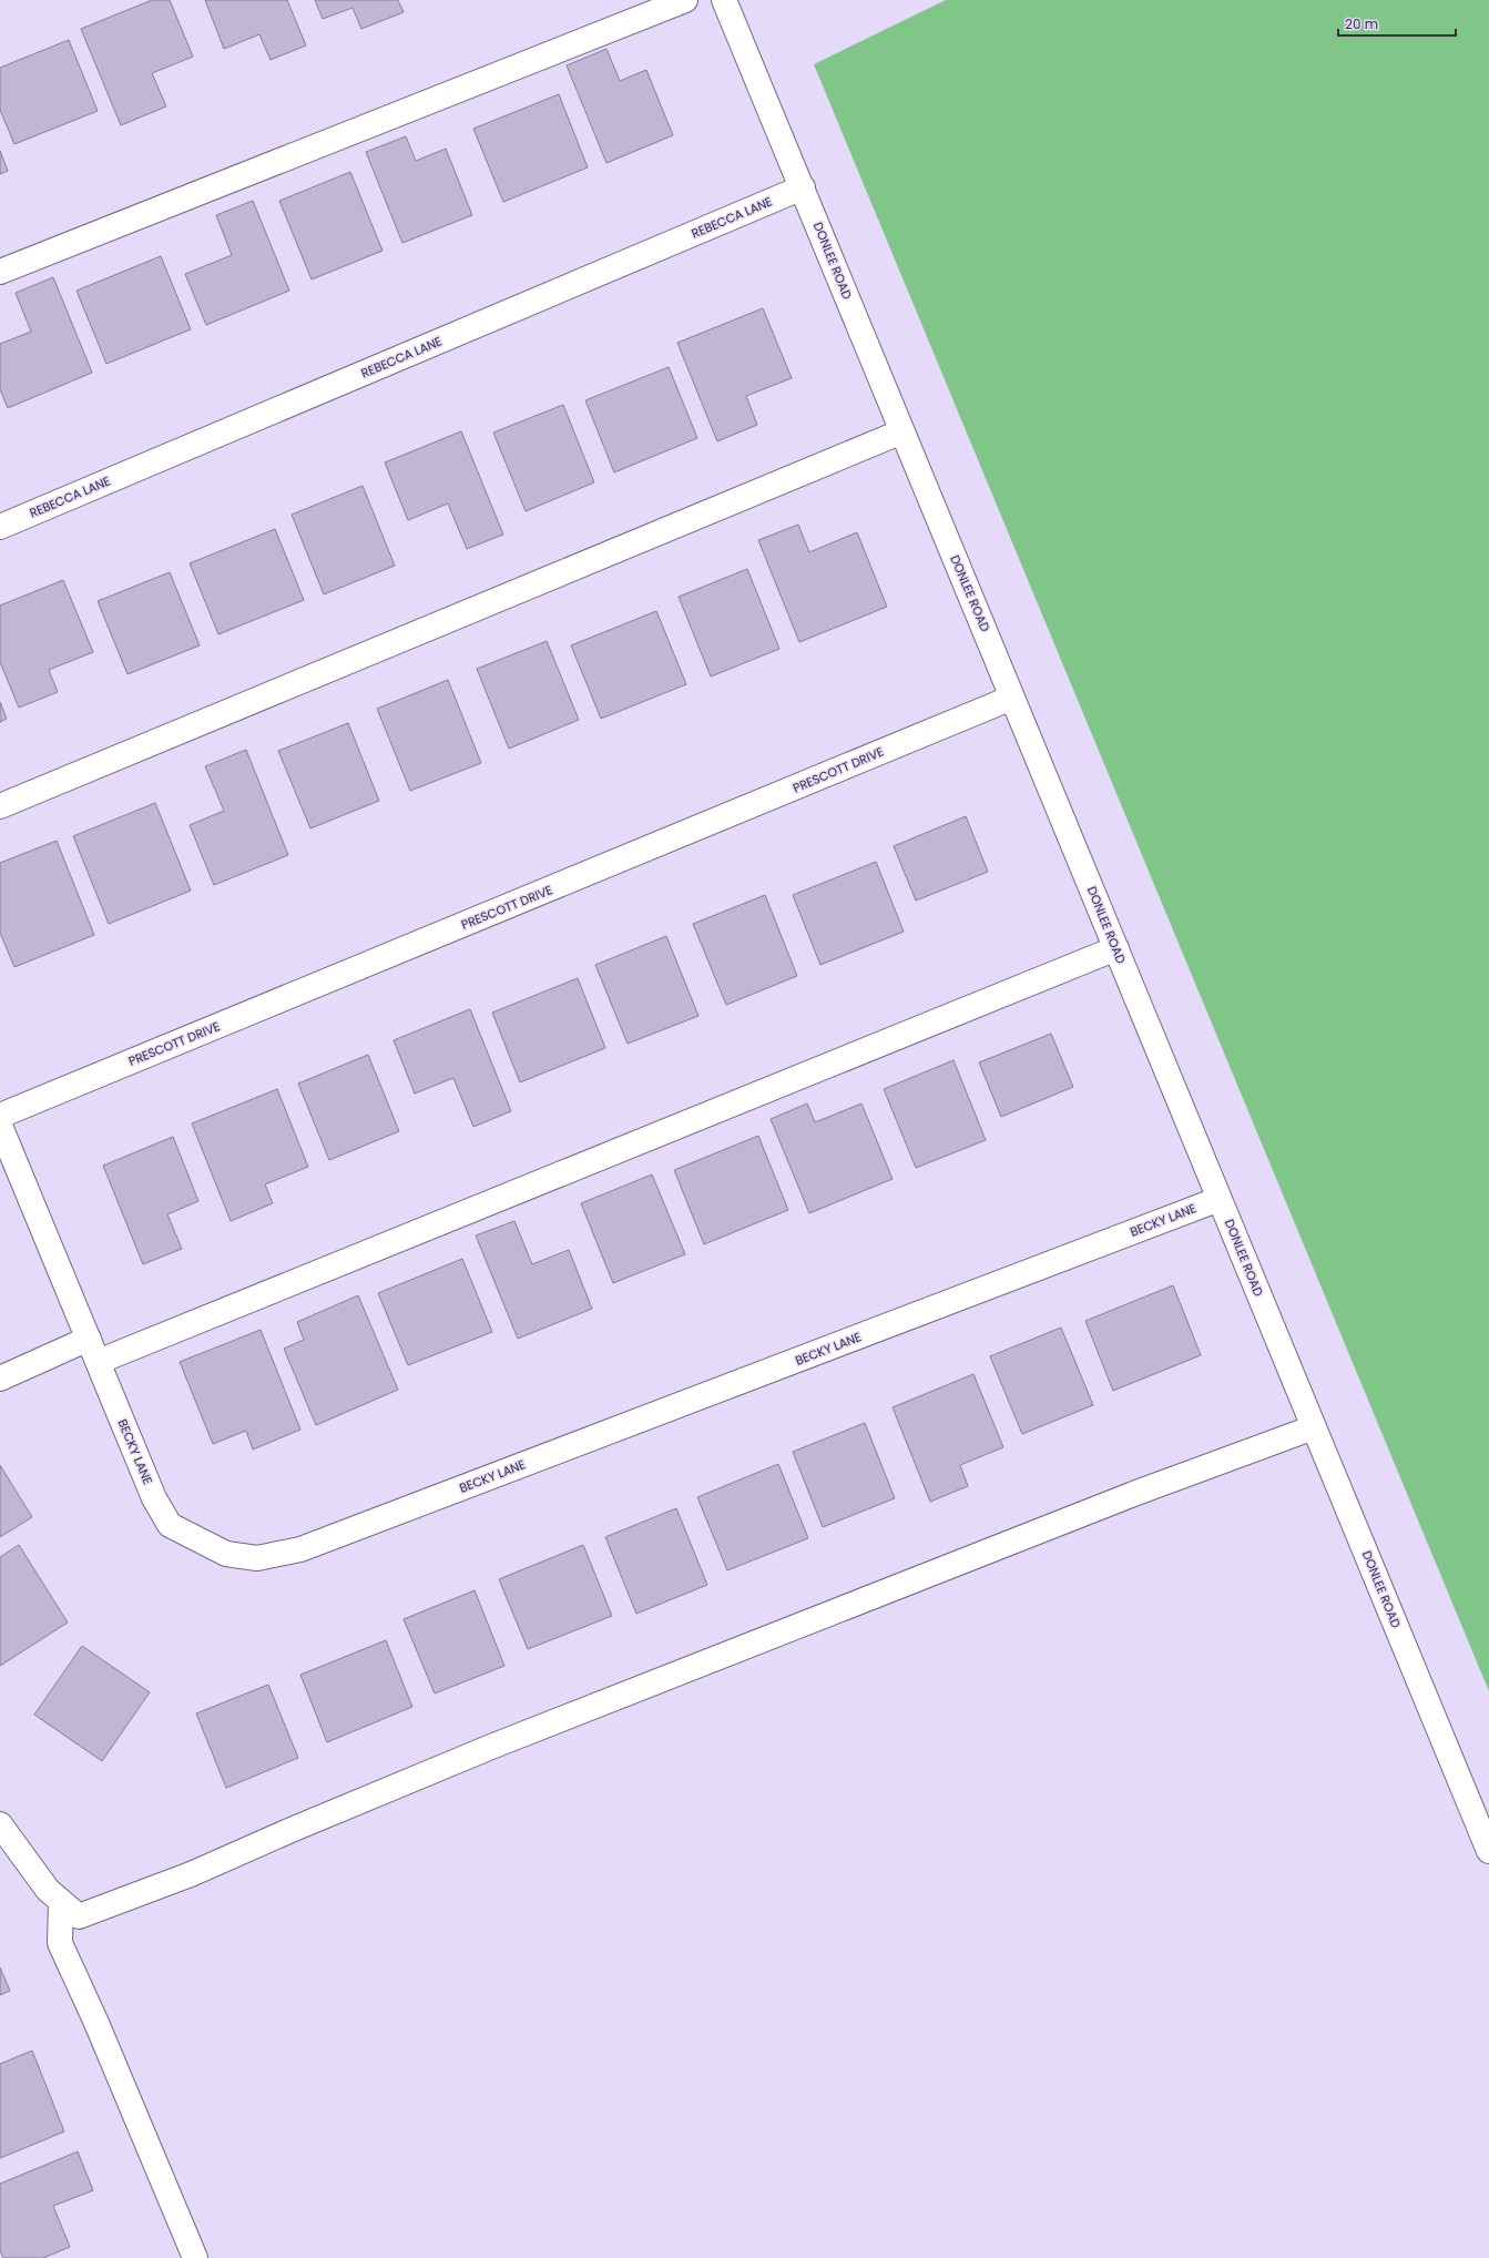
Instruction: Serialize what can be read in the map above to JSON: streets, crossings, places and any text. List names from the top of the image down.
{
  "streets": {
    "street": [
      "REBECCA LANE",
      "DONLEE ROAD",
      "PRESCOTT DRIVE",
      "BECKY LANE"
    ]
  },
  "crossings": [
    ["REBECCA LANE", "DONLEE ROAD"],
    ["DONLEE ROAD", "PRESCOTT DRIVE"],
    ["DONLEE ROAD", "BECKY LANE"]
  ],
  "scale_bar": "20 m"
}
